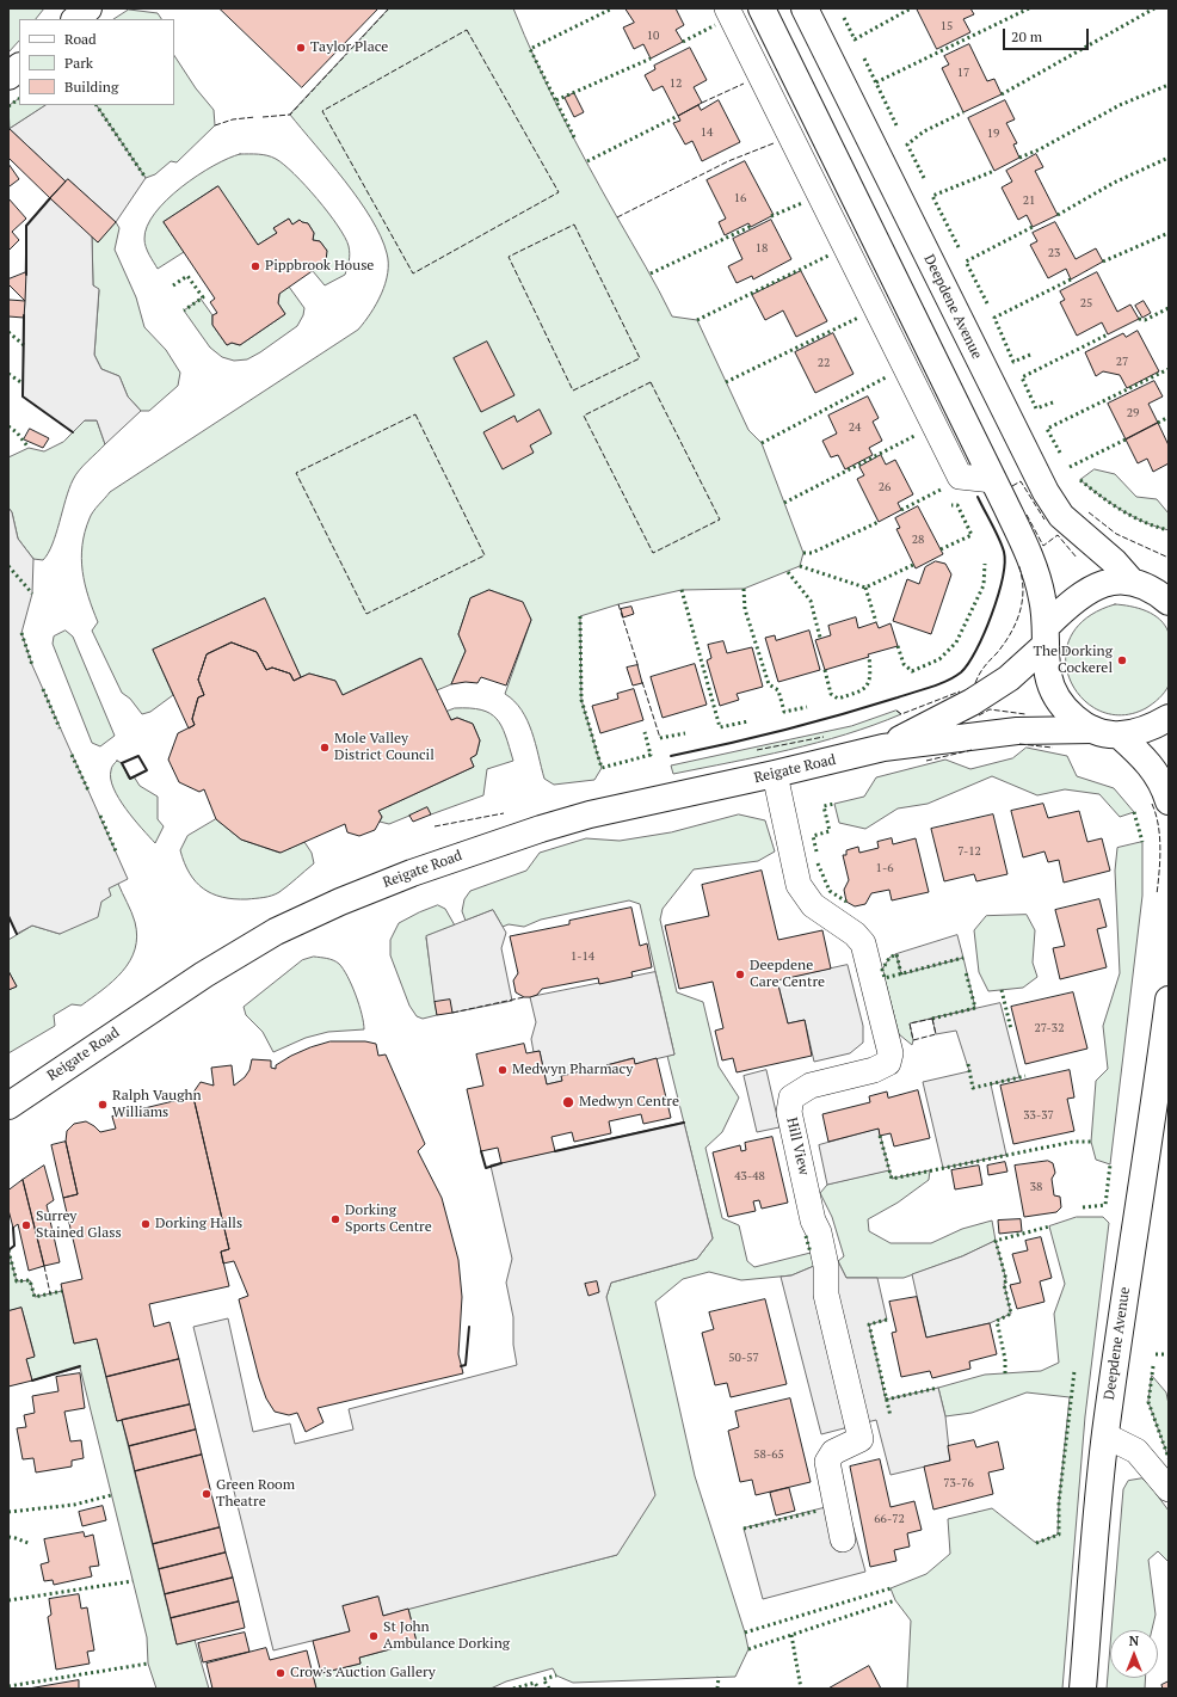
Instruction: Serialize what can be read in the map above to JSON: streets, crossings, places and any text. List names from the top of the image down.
{
  "streets": {
    "main road": ["Deepdene Avenue", "Reigate Road"],
    "street": ["Hill View"]
  },
  "crossings": [
    ["Deepdene Avenue", "Reigate Road"],
    ["Reigate Road", "Hill View"]
  ],
  "places": [
    "Taylor Place",
    "Pippbrook House",
    "The Dorking Cockerel",
    "Mole Valley District Council",
    "Deepdene Care Centre",
    "Medwyn Pharmacy",
    "Medwyn Centre",
    "Ralph Vaughn Williams",
    "Dorking Sports Centre",
    "Dorking Halls",
    "Surrey Stained Glass",
    "Green Room Theatre",
    "St John Ambulance Dorking",
    "Crow's Auction Gallery"
  ],
  "house_numbers": [
    "15",
    "10",
    "17",
    "12",
    "14",
    "19",
    "16",
    "21",
    "18",
    "23",
    "25",
    "27",
    "22",
    "29",
    "24",
    "26",
    "28",
    "7-12",
    "1-6",
    "1-14",
    "27-32",
    "33-37",
    "43-48",
    "38",
    "50-57",
    "58-65",
    "73-76",
    "66-72"
  ],
  "legend": ["Road", "Park", "Building"],
  "scale_bar": "20 m",
  "north": "top"
}
